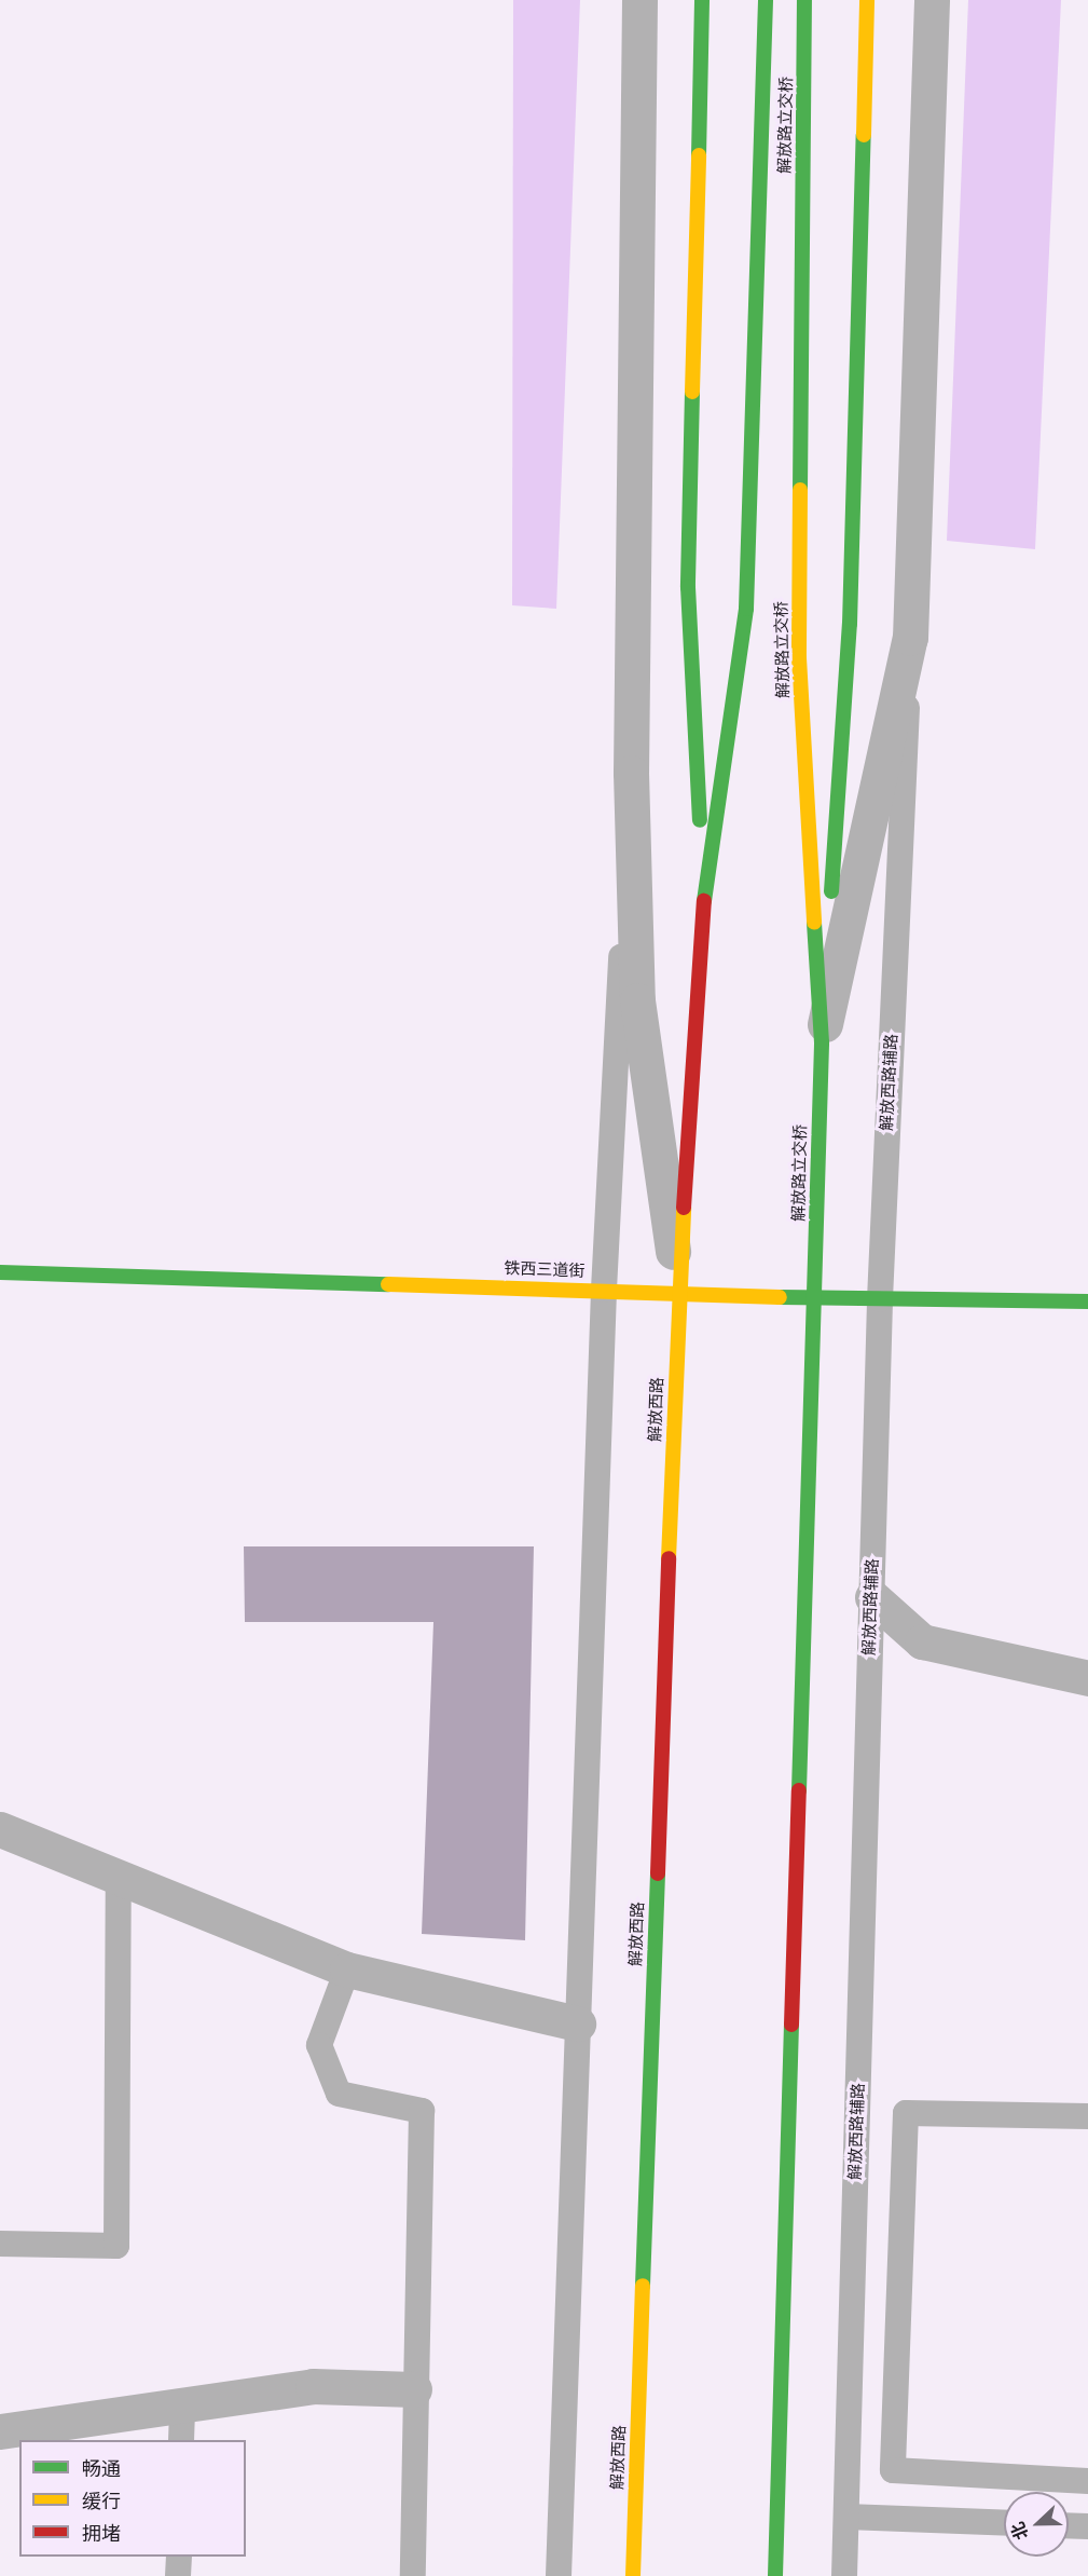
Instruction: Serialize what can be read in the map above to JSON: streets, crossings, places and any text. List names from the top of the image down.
{
  "streets": {
    "main road": ["解放路立交桥", "铁西三道街", "解放西路"],
    "lane": ["解放西路辅路"]
  },
  "crossings": [
    ["解放路立交桥", "铁西三道街"],
    ["解放路立交桥", "解放西路"],
    ["解放西路辅路", "铁西三道街"],
    ["铁西三道街", "解放西路"]
  ],
  "legend": ["畅通", "缓行", "拥堵"],
  "north": "left"
}
